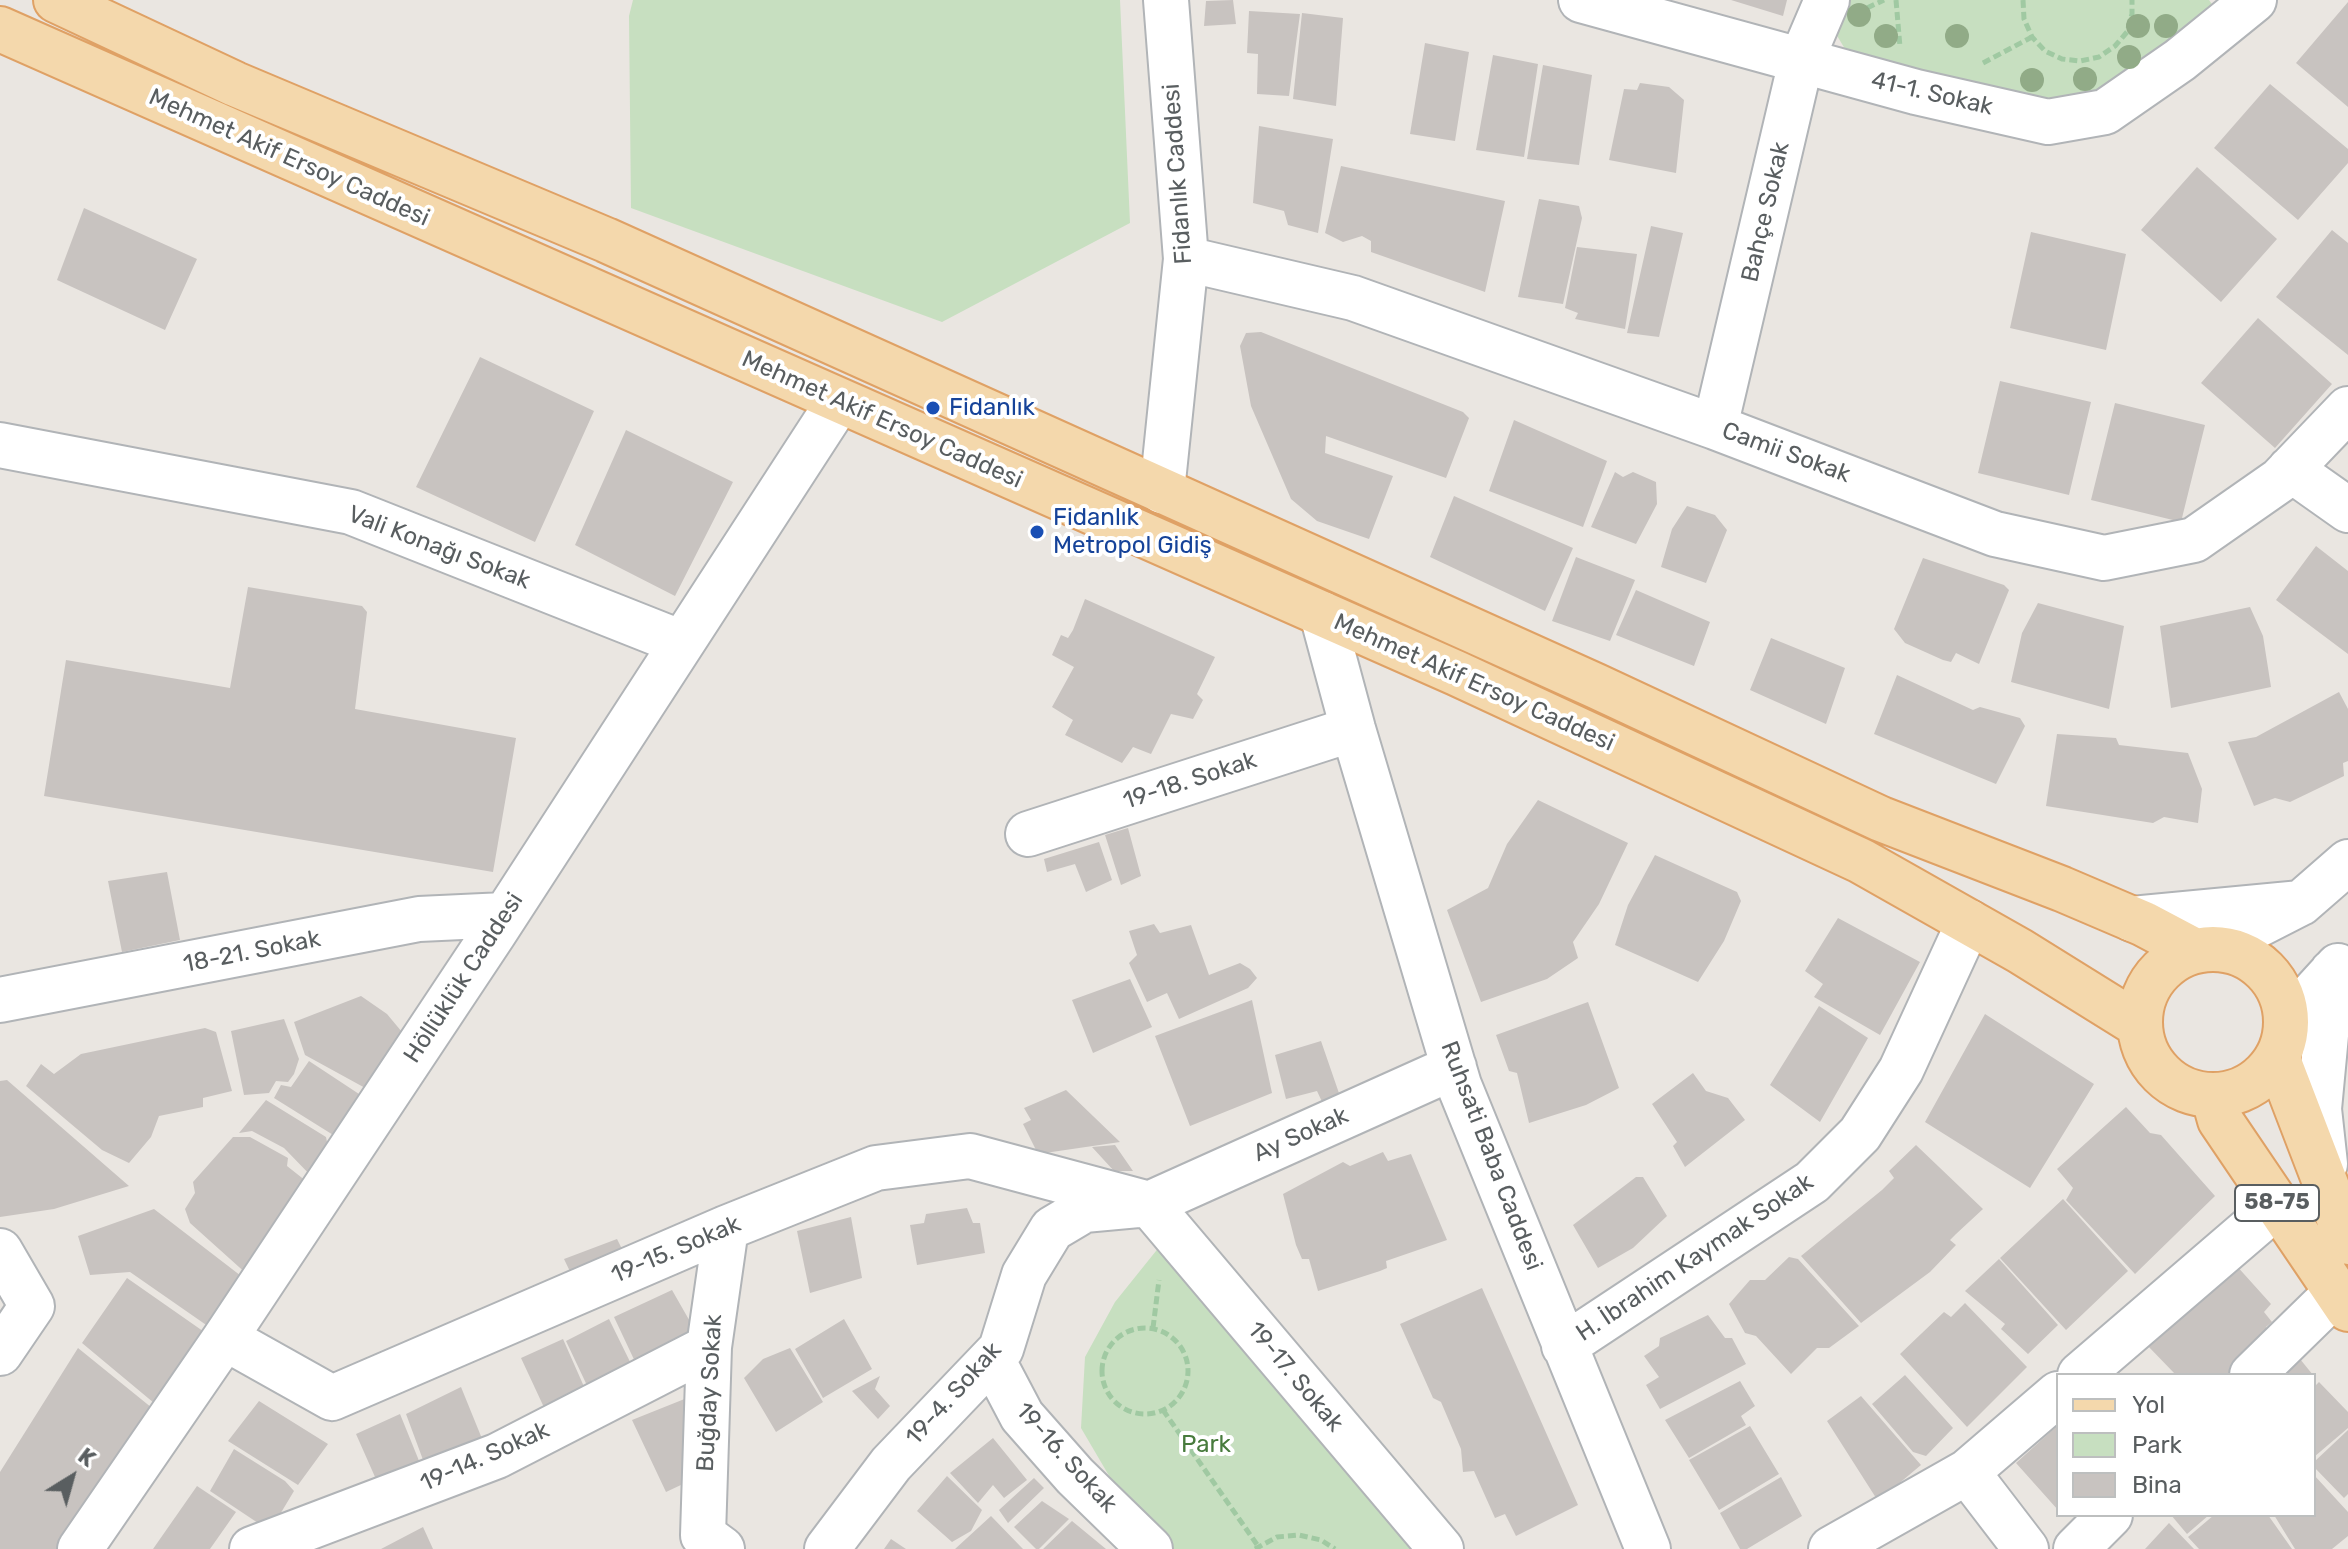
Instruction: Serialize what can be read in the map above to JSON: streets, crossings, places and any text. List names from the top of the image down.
{
  "streets": {
    "main road": ["Mehmet Akif Ersoy Caddesi", "58-75"],
    "street": [
      "41-1. Sokak",
      "Fidanlık Caddesi",
      "Bahçe Sokak",
      "Camii Sokak",
      "Vali Konağı Sokak",
      "19-18. Sokak",
      "18-21. Sokak",
      "Höllüklük Caddesi",
      "Ay Sokak",
      "Ruhsati Baba Caddesi",
      "19-15. Sokak",
      "H. İbrahim Kaymak Sokak",
      "19-17. Sokak",
      "Buğday Sokak",
      "19-4. Sokak",
      "19-14. Sokak",
      "19-16. Sokak"
    ]
  },
  "crossings": [
    ["41-1. Sokak", "Bahçe Sokak"],
    ["Mehmet Akif Ersoy Caddesi", "Fidanlık Caddesi"],
    ["Mehmet Akif Ersoy Caddesi", "Höllüklük Caddesi"],
    ["Mehmet Akif Ersoy Caddesi", "Ruhsati Baba Caddesi"],
    ["Mehmet Akif Ersoy Caddesi", "58-75"],
    ["Mehmet Akif Ersoy Caddesi", "H. İbrahim Kaymak Sokak"],
    ["Fidanlık Caddesi", "Camii Sokak"],
    ["Bahçe Sokak", "Camii Sokak"],
    ["Vali Konağı Sokak", "Höllüklük Caddesi"],
    ["19-18. Sokak", "Ruhsati Baba Caddesi"],
    ["18-21. Sokak", "Höllüklük Caddesi"],
    ["Höllüklük Caddesi", "19-15. Sokak"],
    ["Ay Sokak", "Ruhsati Baba Caddesi"],
    ["Ay Sokak", "19-15. Sokak"],
    ["Ay Sokak", "19-17. Sokak"],
    ["Ay Sokak", "19-4. Sokak"],
    ["Ruhsati Baba Caddesi", "H. İbrahim Kaymak Sokak"],
    ["19-15. Sokak", "19-17. Sokak"],
    ["19-15. Sokak", "Buğday Sokak"],
    ["19-15. Sokak", "19-4. Sokak"],
    ["19-17. Sokak", "19-4. Sokak"],
    ["Buğday Sokak", "19-14. Sokak"],
    ["19-4. Sokak", "19-16. Sokak"]
  ],
  "parks": ["Park"],
  "places": ["Fidanlık", "Fidanlık Metropol Gidiş"],
  "legend": ["Yol", "Park", "Bina"],
  "north": "top right"
}
